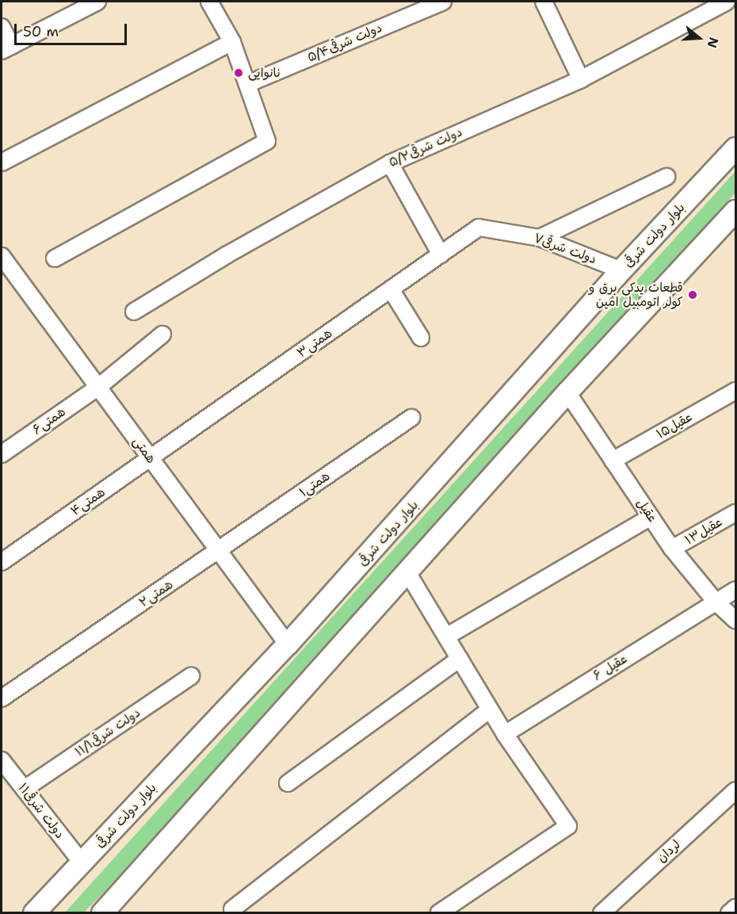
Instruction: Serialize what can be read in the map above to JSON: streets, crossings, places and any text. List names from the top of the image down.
{
  "streets": {
    "main road": ["بلوار دولت شرقی"],
    "street": [
      "۵/۴دولت شرقی",
      "۵/۲دولت شرقی",
      "۷دولت شرقی",
      "۳همتی",
      "۶همتی",
      "عقیل۱۵",
      "همتی",
      "۱همتی",
      "۴همتی",
      "عقیل",
      "عقیل۱۳",
      "۲همتی",
      "عقیل ۶",
      "۱۱/۱دولت شرقی",
      "۱۱دولت شرقی",
      "لردان"
    ]
  },
  "crossings": [
    ["بلوار دولت شرقی", "۷دولت شرقی"],
    ["بلوار دولت شرقی", "همتی"],
    ["بلوار دولت شرقی", "۱۱دولت شرقی"],
    ["۷دولت شرقی", "۳همتی"],
    ["۳همتی", "همتی"],
    ["۳همتی", "۴همتی"],
    ["۶همتی", "همتی"],
    ["عقیل۱۵", "عقیل"],
    ["همتی", "۱همتی"],
    ["همتی", "۴همتی"],
    ["همتی", "۲همتی"],
    ["۱همتی", "۲همتی"],
    ["عقیل", "عقیل۱۳"],
    ["عقیل", "عقیل ۶"],
    ["۱۱/۱دولت شرقی", "۱۱دولت شرقی"]
  ],
  "places": ["نانوایی", "قطعات یدکی برق و کولر اتومبیل امین"],
  "scale_bar": "50 m",
  "north": "right"
}
